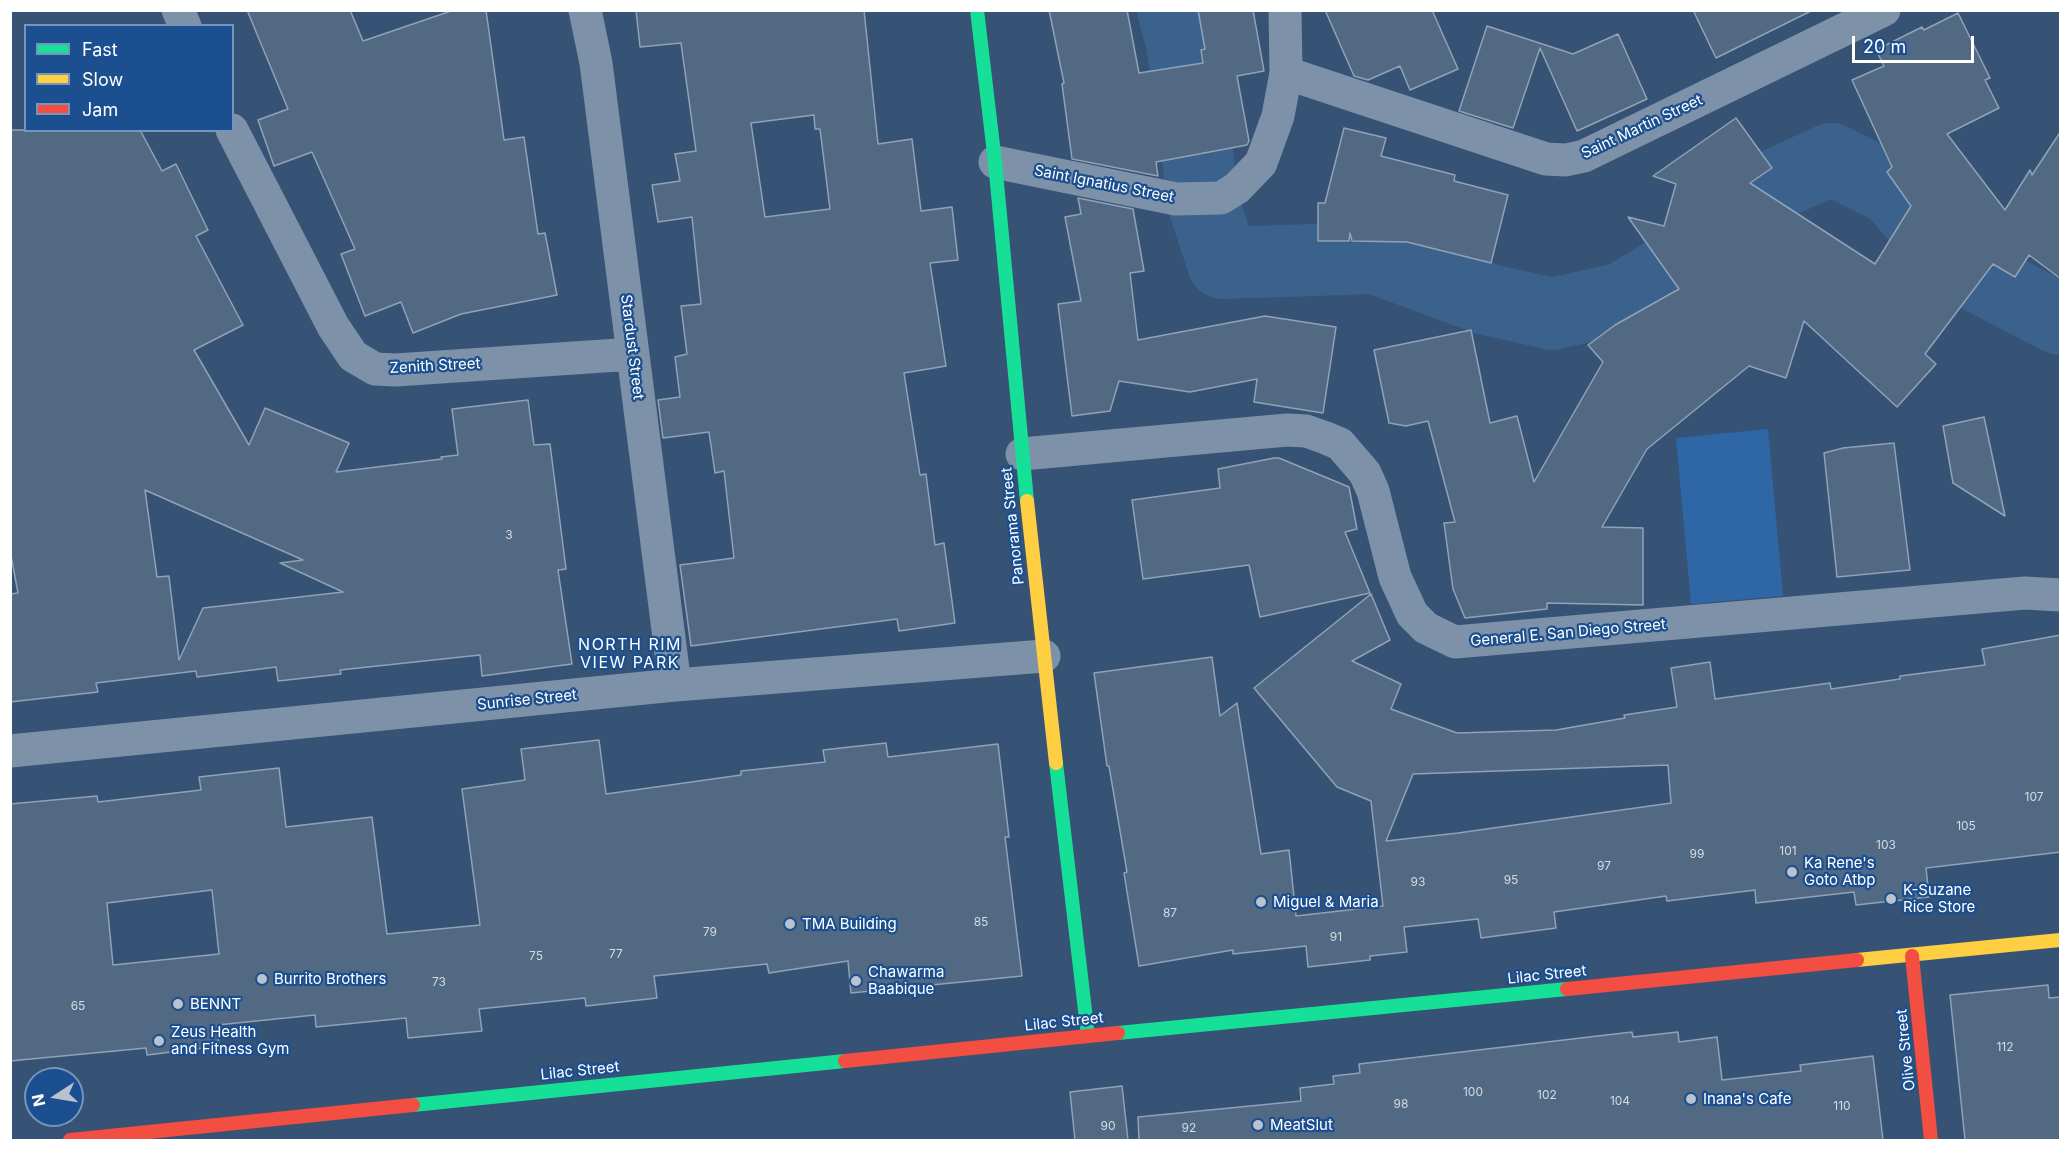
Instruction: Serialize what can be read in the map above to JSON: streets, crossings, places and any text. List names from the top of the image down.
{
  "streets": {
    "main road": ["Panorama Street", "Lilac Street", "Olive Street"],
    "street": [
      "Saint Martin Street",
      "Saint Ignatius Street",
      "Stardust Street",
      "Zenith Street",
      "General E. San Diego Street",
      "Sunrise Street"
    ]
  },
  "crossings": [
    ["Saint Martin Street", "Saint Ignatius Street"],
    ["Saint Ignatius Street", "Panorama Street"],
    ["Stardust Street", "Zenith Street"],
    ["Stardust Street", "Sunrise Street"],
    ["Panorama Street", "General E. San Diego Street"],
    ["Panorama Street", "Sunrise Street"],
    ["Panorama Street", "Lilac Street"],
    ["Lilac Street", "Olive Street"]
  ],
  "districts": ["NORTH RIM VIEW PARK"],
  "places": [
    "Ka Rene's Goto Atbp",
    "K-Suzane Rice Store",
    "Miguel & Maria",
    "TMA Building",
    "Burrito Brothers",
    "Chawarma Baabique",
    "BENNT",
    "Zeus Health and Fitness Gym",
    "Inana's Cafe",
    "MeatSlut"
  ],
  "house_numbers": [
    "3",
    "107",
    "105",
    "103",
    "101",
    "99",
    "97",
    "95",
    "93",
    "87",
    "85",
    "79",
    "91",
    "77",
    "75",
    "73",
    "65",
    "112",
    "100",
    "102",
    "104",
    "98",
    "110",
    "90",
    "92"
  ],
  "legend": ["Fast", "Slow", "Jam"],
  "scale_bar": "20 m",
  "north": "left"
}
